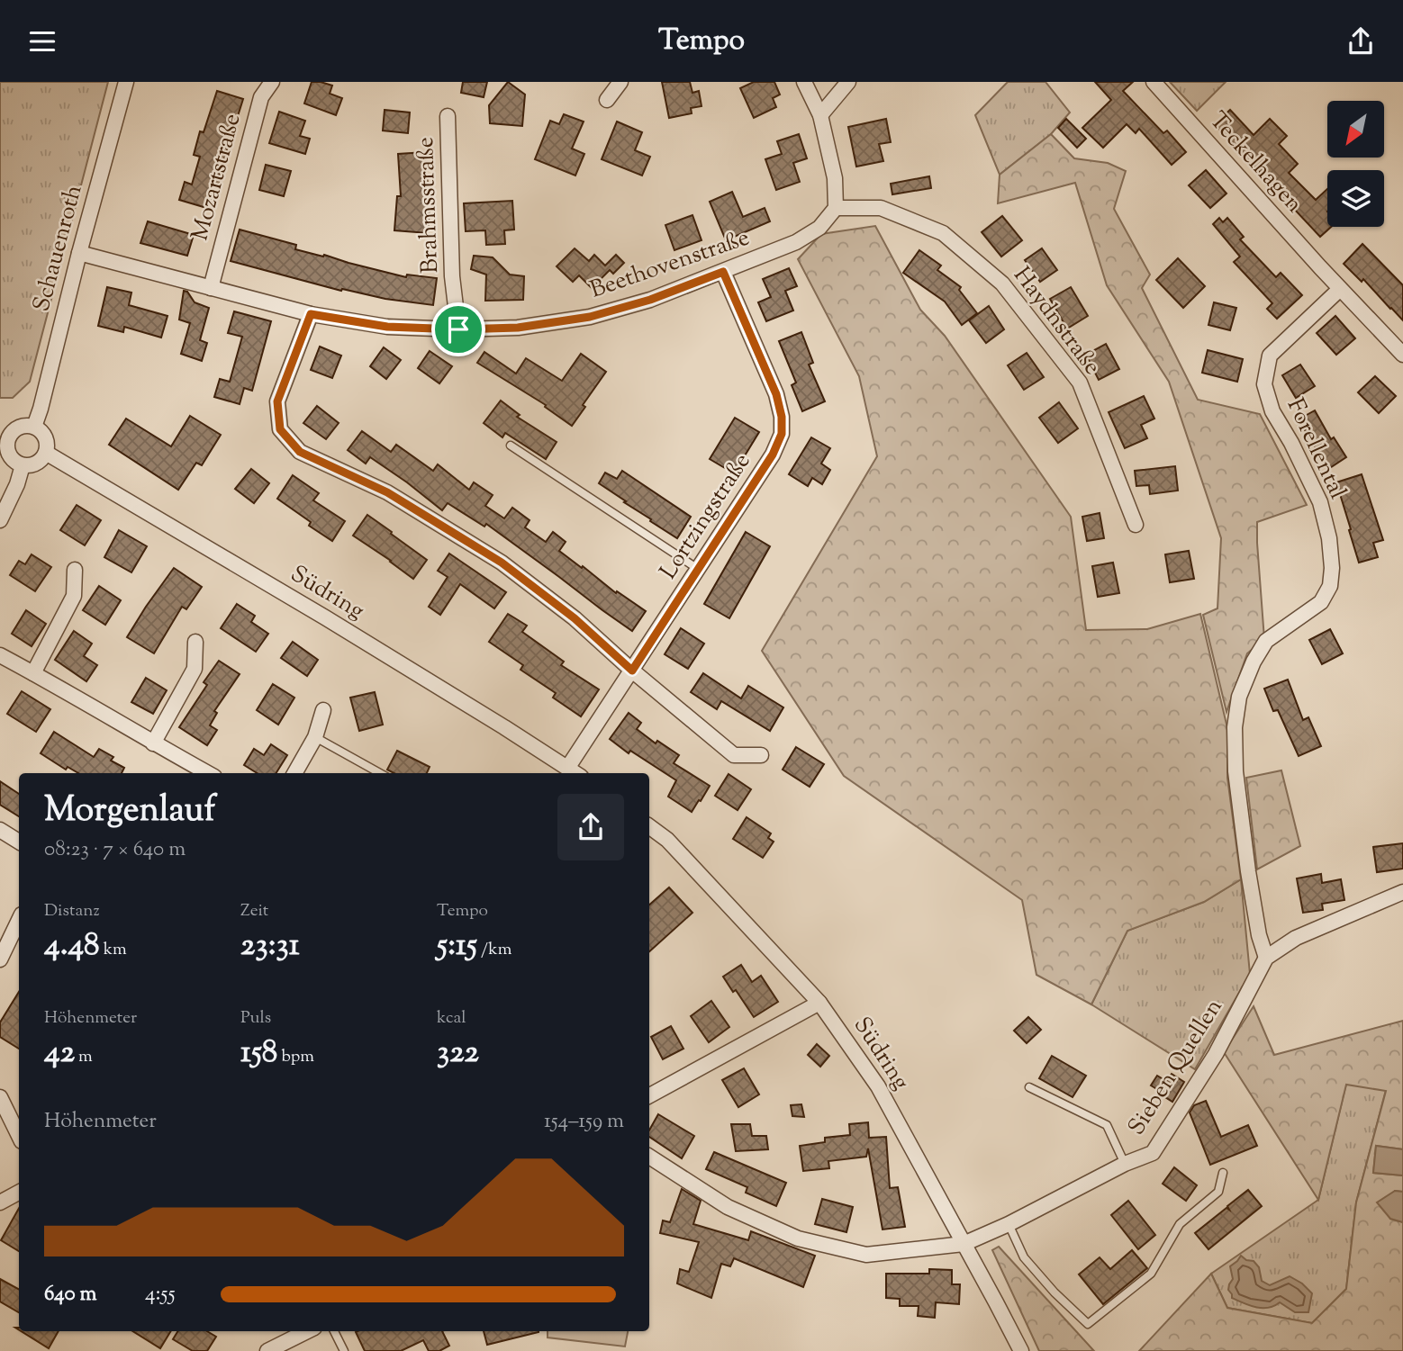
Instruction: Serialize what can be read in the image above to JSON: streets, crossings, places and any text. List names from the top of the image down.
{
  "streets": {
    "street": [
      "Teckelhagen",
      "Mozartstraße",
      "Brahmsstraße",
      "Schauenroth",
      "Beethovenstraße",
      "Haydnstraße",
      "Forellental",
      "Lortzingstraße",
      "Südring",
      "Sieben Quellen"
    ]
  },
  "crossings": [
    ["Teckelhagen", "Forellental"],
    ["Mozartstraße", "Beethovenstraße"],
    ["Brahmsstraße", "Beethovenstraße"],
    ["Schauenroth", "Beethovenstraße"],
    ["Schauenroth", "Südring"],
    ["Beethovenstraße", "Haydnstraße"],
    ["Beethovenstraße", "Lortzingstraße"],
    ["Forellental", "Sieben Quellen"],
    ["Lortzingstraße", "Südring"],
    ["Südring", "Sieben Quellen"]
  ],
  "north": "bottom left",
  "page": {
    "header": "Tempo",
    "heading": ["Morgenlauf", "08:23 · 7 × 640 m"],
    "stats": [
      ["Distanz", "4.48 km"],
      ["Zeit", "23:31"],
      ["Tempo", "5:15 /km"],
      ["Höhenmeter", "42 m"],
      ["Puls", "158 bpm"],
      ["kcal", "322"]
    ],
    "chart": ["Höhenmeter", "154–159 m"],
    "list": [
      {
        "name": "640 m",
        "note": "4:55"
      }
    ]
  }
}
